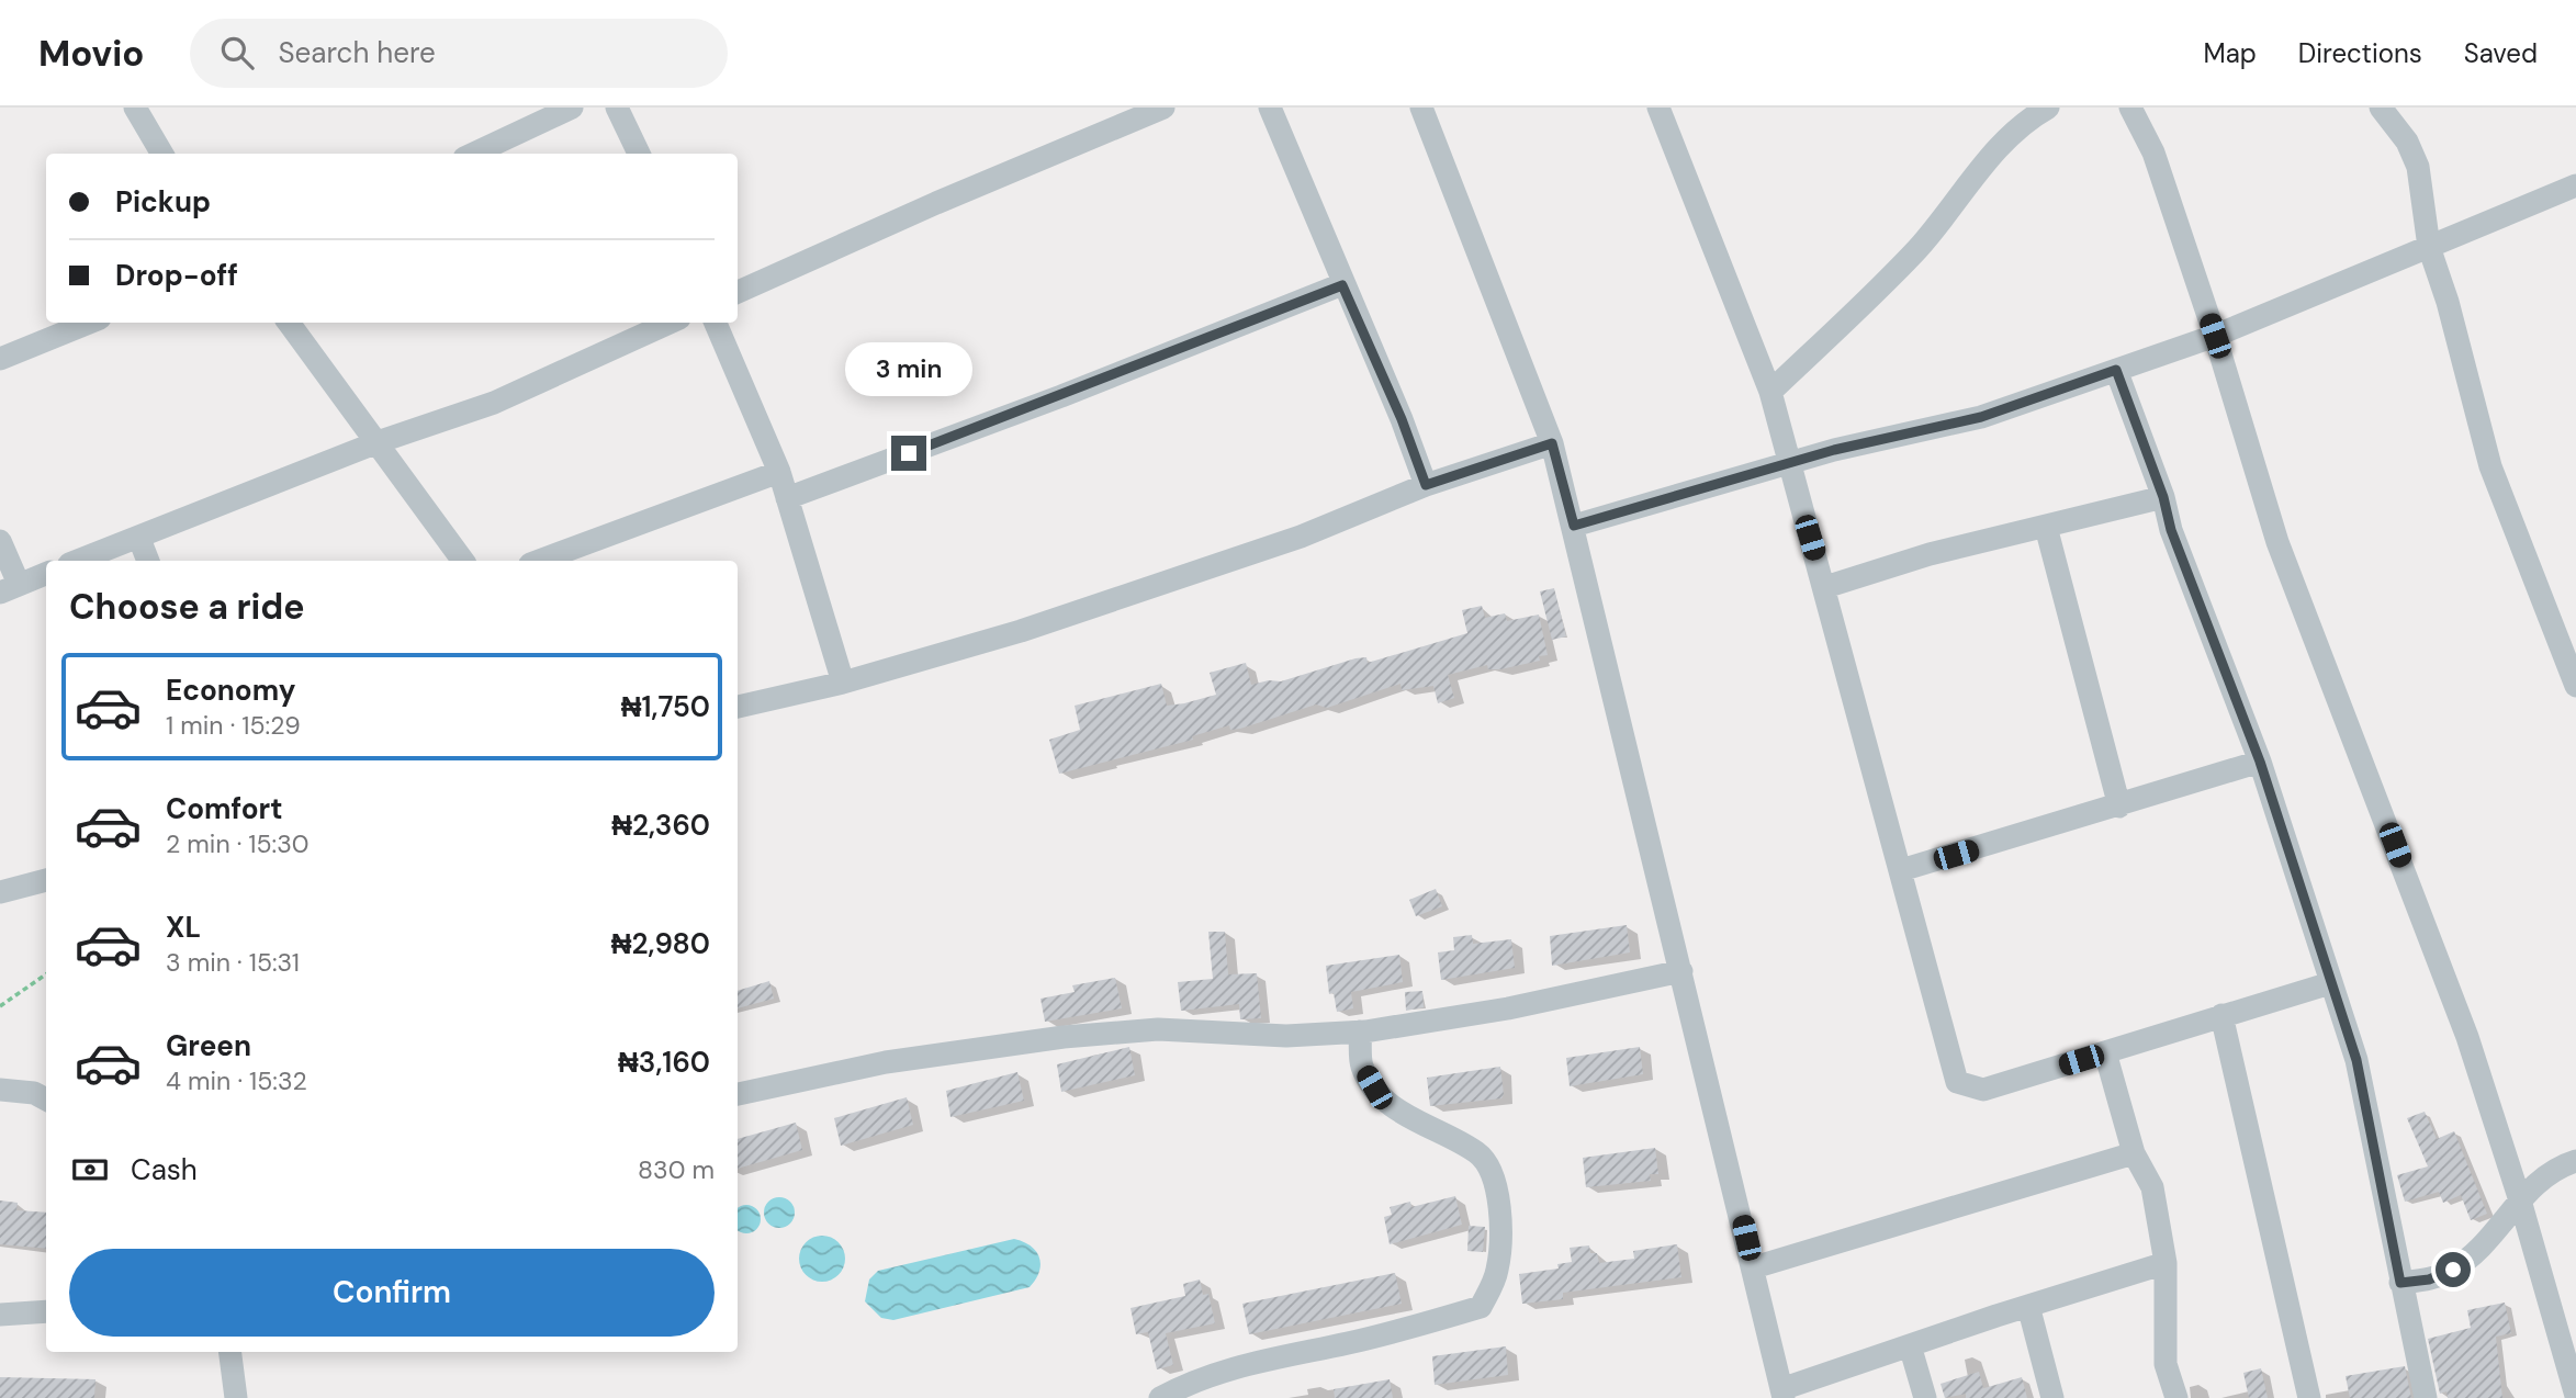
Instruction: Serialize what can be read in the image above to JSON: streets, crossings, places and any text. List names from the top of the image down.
{
  "page": {
    "header": "Movio",
    "search": "Search here",
    "nav": ["Map", "Directions", "Saved"],
    "banner": ["Pickup", "Drop-off"],
    "bubble": "3 min",
    "heading": "Choose a ride",
    "list": [
      {
        "name": "Economy",
        "note": "1 min · 15:29",
        "value": "₦1,750"
      },
      {
        "name": "Comfort",
        "note": "2 min · 15:30",
        "value": "₦2,360"
      },
      {
        "name": "XL",
        "note": "3 min · 15:31",
        "value": "₦2,980"
      },
      {
        "name": "Green",
        "note": "4 min · 15:32",
        "value": "₦3,160"
      }
    ],
    "pay": ["Cash", "830 m"],
    "buttons": "Confirm"
  }
}
